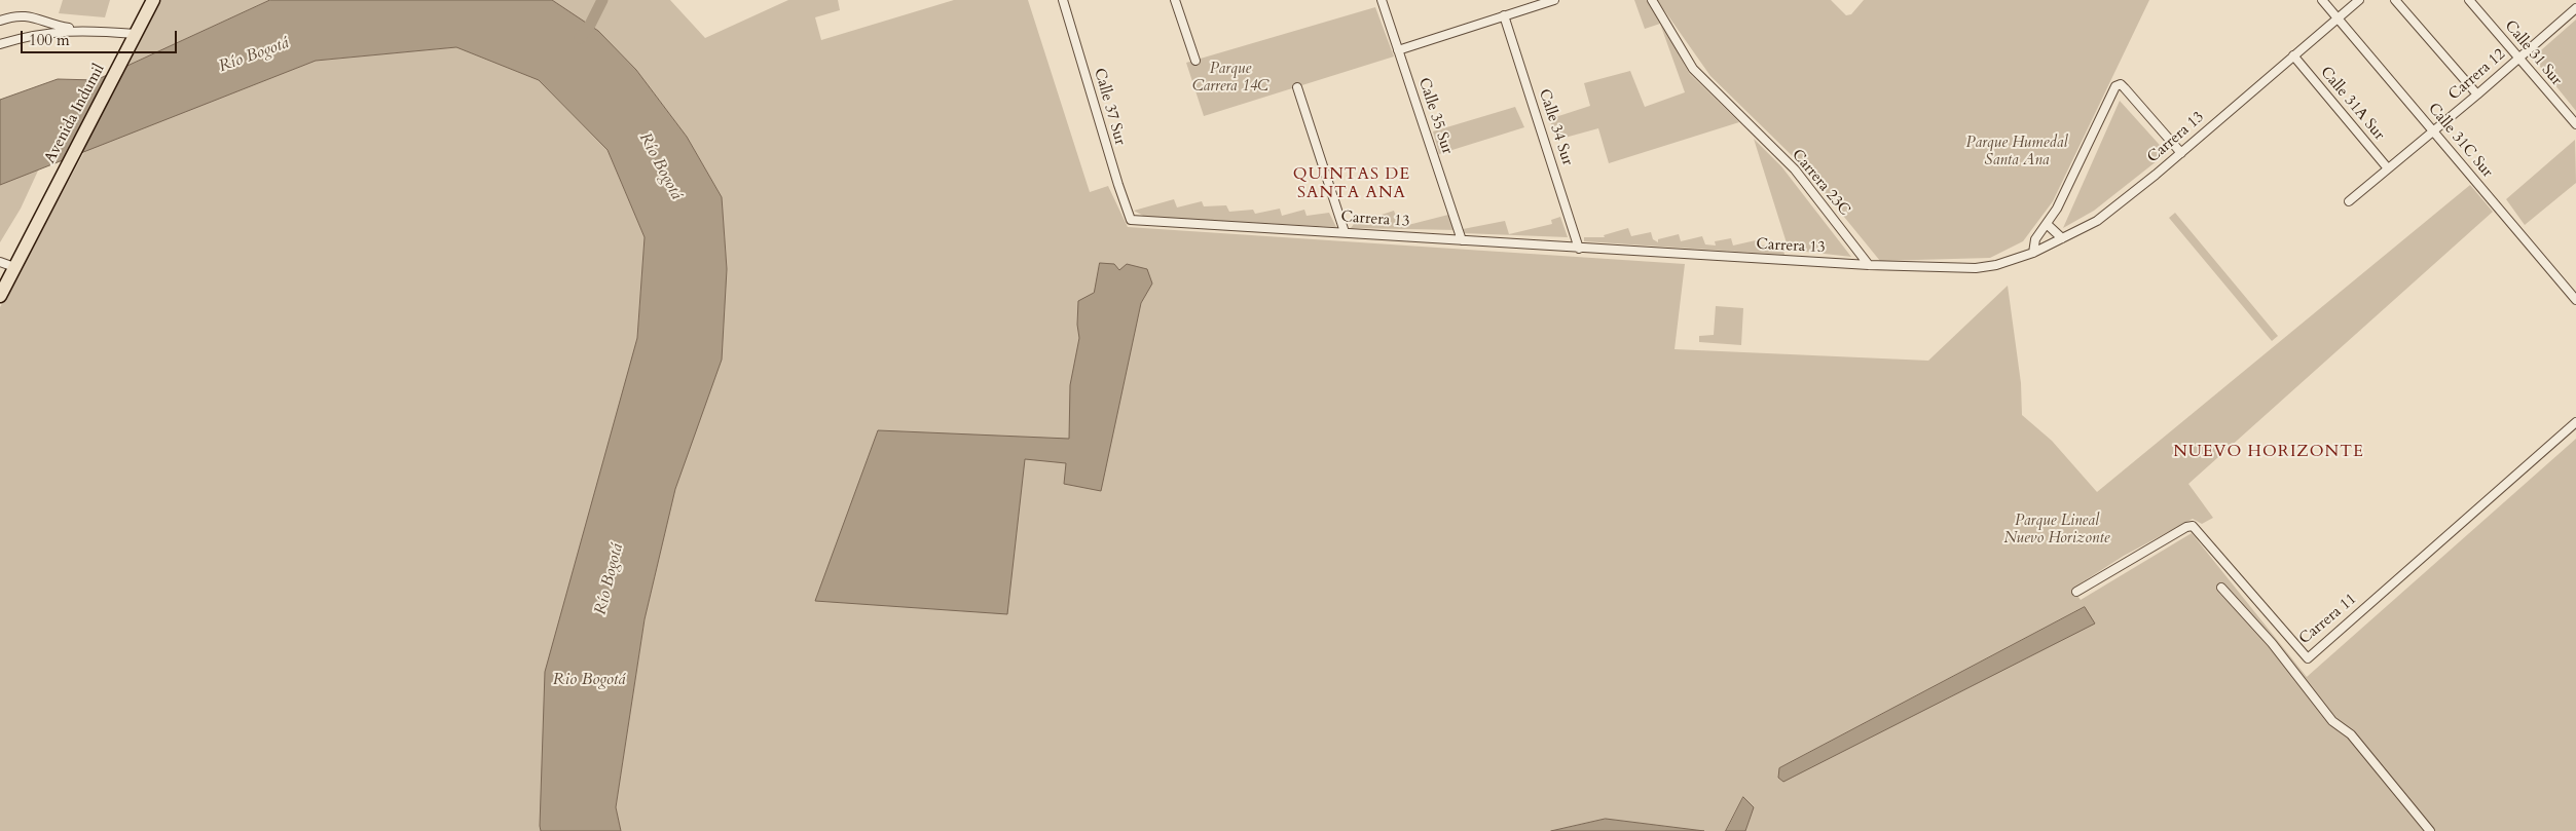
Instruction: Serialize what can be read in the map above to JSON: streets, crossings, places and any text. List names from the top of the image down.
{
  "streets": {
    "main road": ["Avenida Indumil"],
    "street": [
      "Calle 31 Sur",
      "Carrera 12",
      "Calle 31A Sur",
      "Calle 37 Sur",
      "Calle 35 Sur",
      "Calle 34 Sur",
      "Carrera 13",
      "Calle 31C Sur",
      "Carrera 23C",
      "Carrera 11"
    ]
  },
  "crossings": [
    ["Calle 31 Sur", "Carrera 12"],
    ["Carrera 12", "Calle 31A Sur"],
    ["Carrera 12", "Calle 31C Sur"],
    ["Calle 31A Sur", "Carrera 13"],
    ["Calle 37 Sur", "Carrera 13"],
    ["Calle 35 Sur", "Carrera 13"],
    ["Calle 34 Sur", "Carrera 13"],
    ["Carrera 13", "Calle 31C Sur"],
    ["Carrera 13", "Carrera 23C"]
  ],
  "districts": ["QUINTAS DE SANTA ANA", "NUEVO HORIZONTE"],
  "water": ["Río Bogotá", "Rio Bogotá"],
  "parks": ["Parque Carrera 14C", "Parque Humedal Santa Ana", "Parque Lineal Nuevo Horizonte"],
  "scale_bar": "100 m"
}
